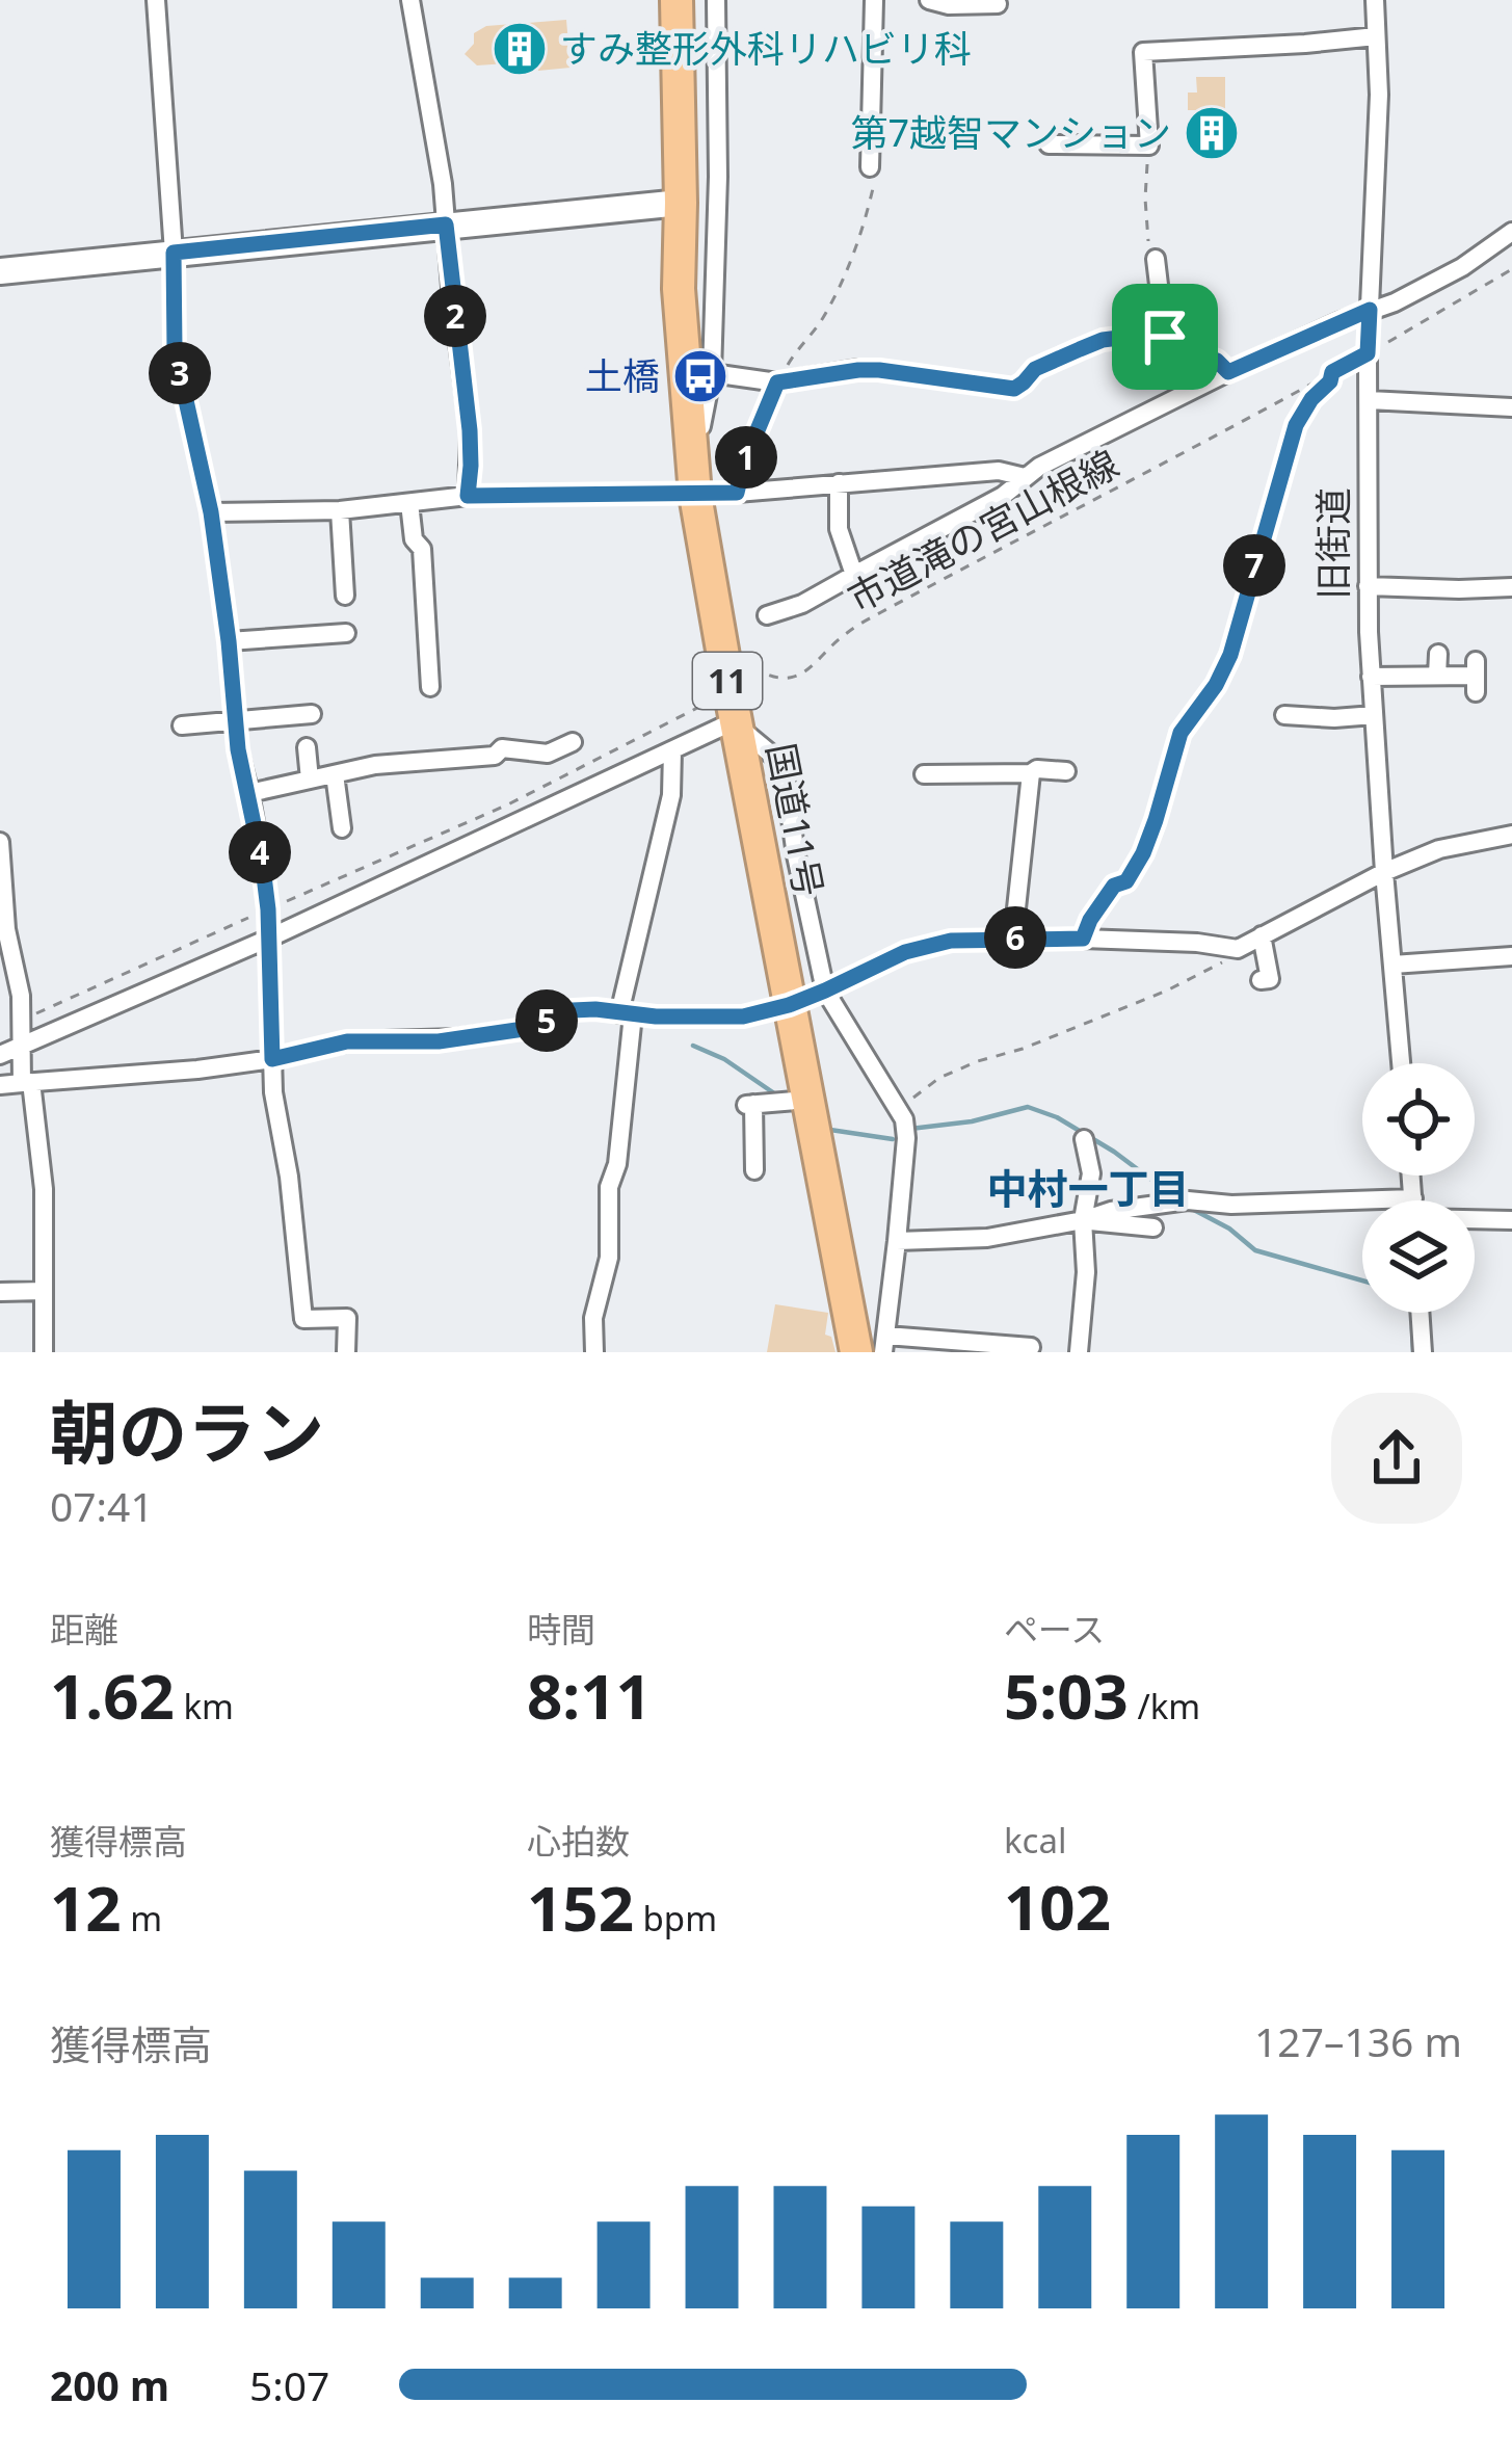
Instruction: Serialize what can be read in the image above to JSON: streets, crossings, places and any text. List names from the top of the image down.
{
  "streets": {
    "highway": ["11", "国道11号"],
    "street": ["旧街道"],
    "path": ["市道滝の宮山根線"]
  },
  "crossings": [
    ["市道滝の宮山根線", "旧街道"],
    ["市道滝の宮山根線", "国道11号"]
  ],
  "districts": ["中村一丁目"],
  "places": {
    "building": ["すみ整形外科リハビリ科", "第7越智マンション"],
    "bus stop": ["土橋"]
  },
  "page": {
    "pins": [
      "2",
      "3",
      "1",
      "7",
      "4",
      "6",
      "5"
    ],
    "heading": ["朝のラン", "07:41"],
    "stats": [
      ["距離", "1.62 km"],
      ["時間", "8:11"],
      ["ペース", "5:03 /km"],
      ["獲得標高", "12 m"],
      ["心拍数", "152 bpm"],
      ["kcal", "102"]
    ],
    "chart": ["獲得標高", "127–136 m"],
    "list": [
      {
        "name": "200 m",
        "note": "5:07"
      }
    ]
  }
}
